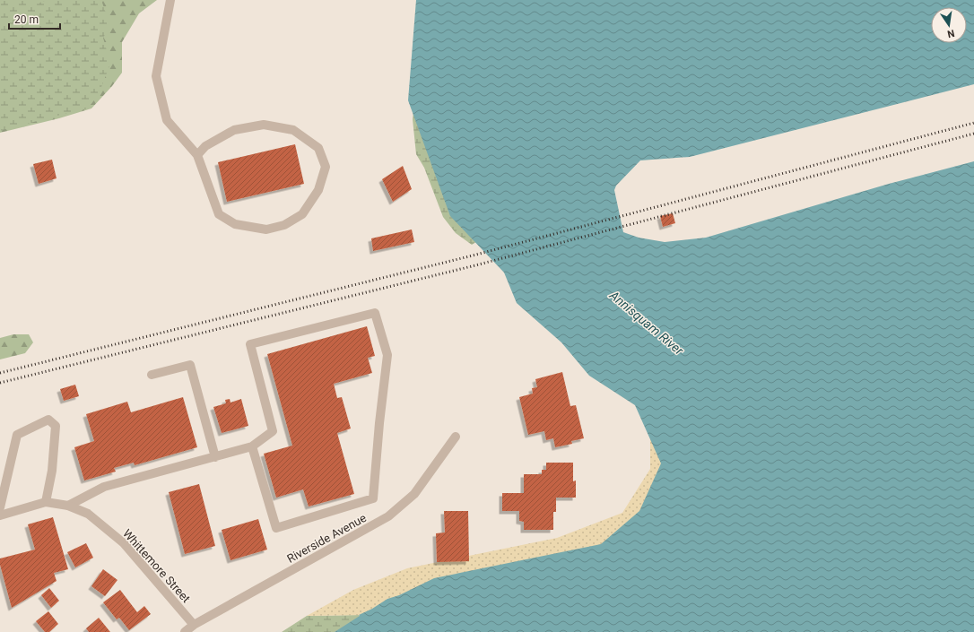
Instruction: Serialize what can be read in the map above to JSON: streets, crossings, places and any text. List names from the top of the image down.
{
  "streets": {
    "street": ["Riverside Avenue", "Whittemore Street"]
  },
  "crossings": [
    ["Riverside Avenue", "Whittemore Street"]
  ],
  "water": ["Annisquam River"],
  "scale_bar": "20 m",
  "north": "bottom"
}
